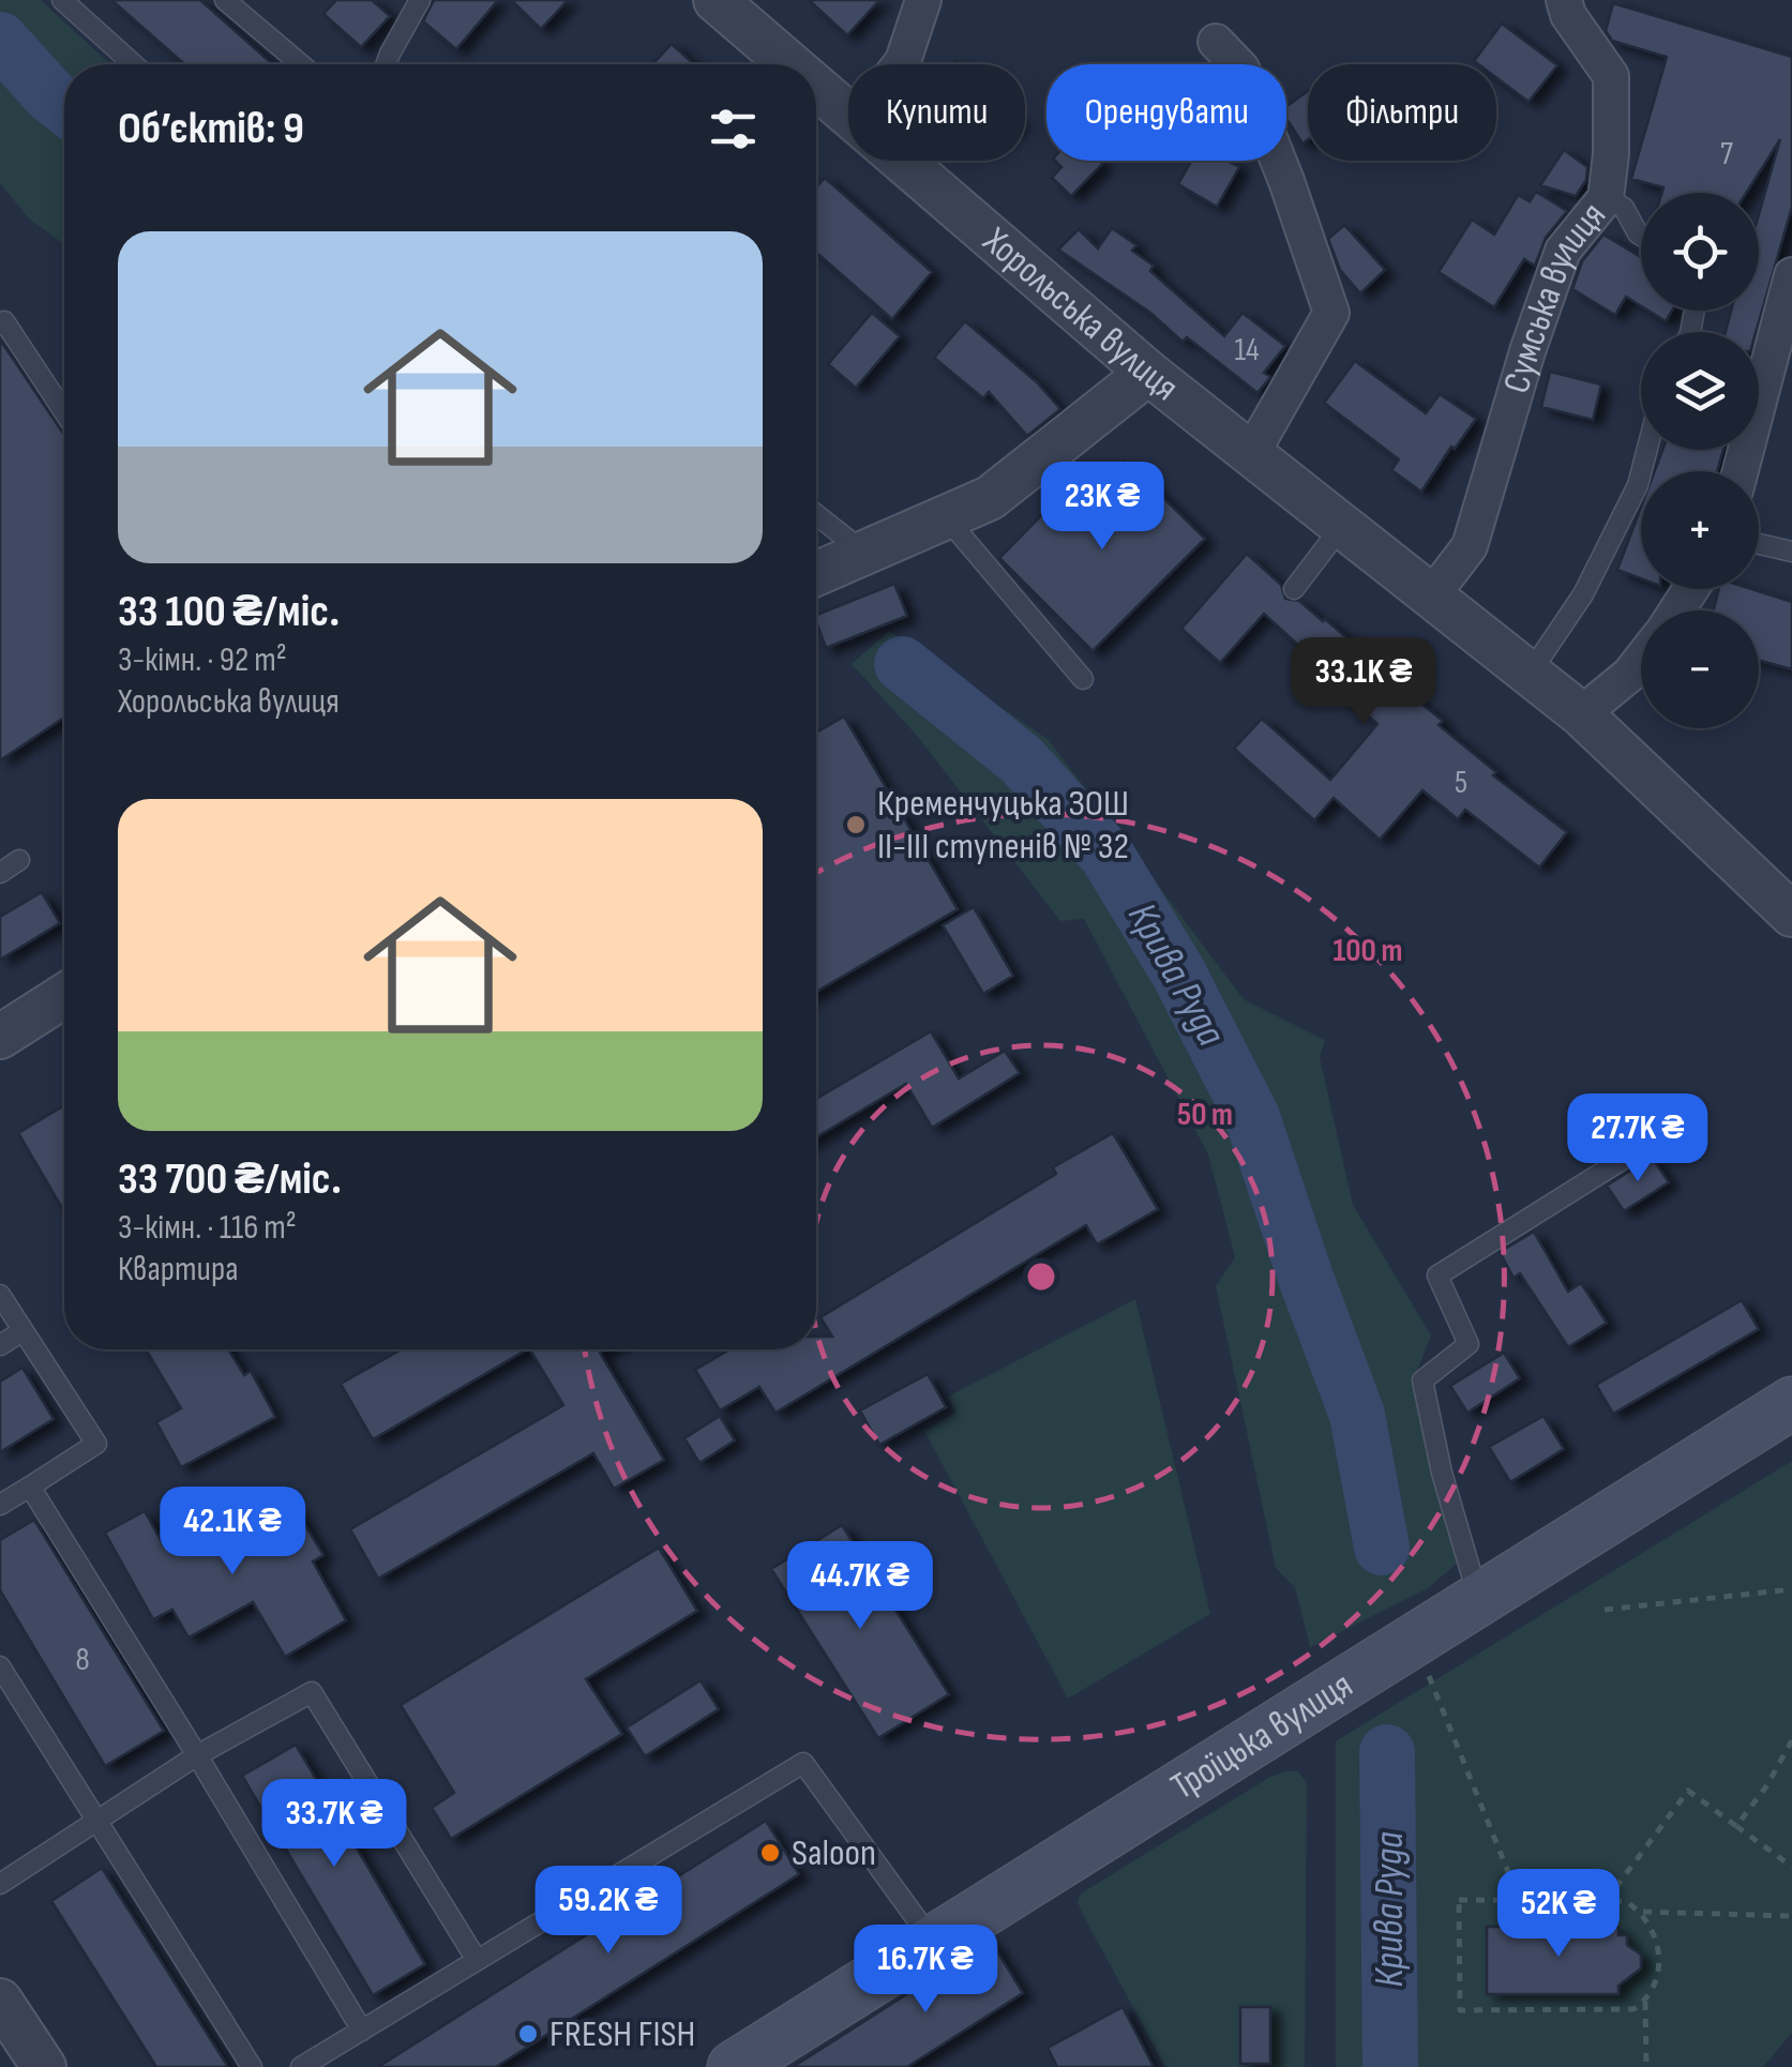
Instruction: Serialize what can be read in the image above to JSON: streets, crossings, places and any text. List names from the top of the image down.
{
  "streets": {
    "main road": ["Троїцька вулиця"],
    "street": ["Сумська вулиця", "Хорольська вулиця"]
  },
  "crossings": [
    ["Сумська вулиця", "Хорольська вулиця"]
  ],
  "water": ["Крива Руда"],
  "places": ["Кременчуцька ЗОШ ІІ-ІІІ ступенів № 32", "Saloon", "FRESH FISH"],
  "house_numbers": [
    "7",
    "14",
    "5",
    "8"
  ],
  "page": {
    "chip": ["Купити", "Орендувати", "Фільтри"],
    "heading": "Об’єктів: 9",
    "map_buttons": ["+", "−"],
    "list": [
      {
        "name": "33 100 ₴/міс.",
        "note": "3-кімн. · 92 m² · Хорольська вулиця"
      },
      {
        "name": "33 700 ₴/міс.",
        "note": "3-кімн. · 116 m² · Квартира"
      }
    ],
    "price": [
      "23K ₴",
      "33.1K ₴",
      "27.7K ₴",
      "42.1K ₴",
      "44.7K ₴",
      "33.7K ₴",
      "59.2K ₴",
      "52K ₴",
      "16.7K ₴"
    ]
  },
  "rings": ["100 m", "50 m"]
}
